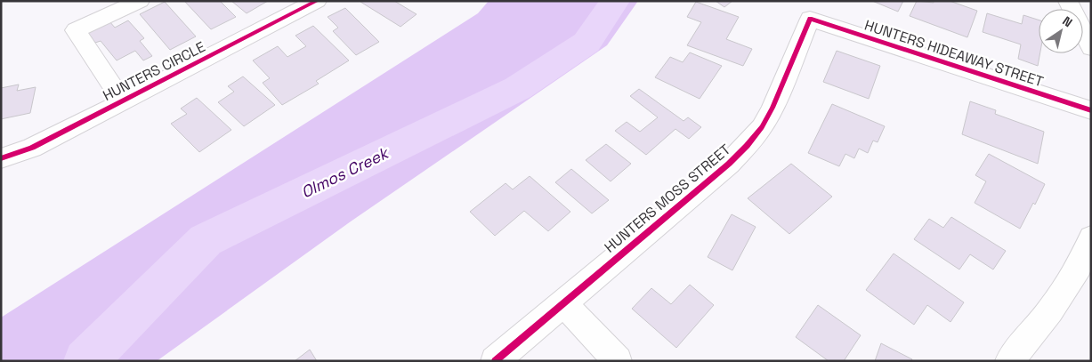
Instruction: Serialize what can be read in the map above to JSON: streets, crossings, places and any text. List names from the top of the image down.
{
  "streets": {
    "street": ["HUNTERS HIDEAWAY STREET", "HUNTERS CIRCLE", "HUNTERS MOSS STREET"]
  },
  "crossings": [
    ["HUNTERS HIDEAWAY STREET", "HUNTERS MOSS STREET"]
  ],
  "water": ["Olmos Creek"],
  "north": "top right"
}
